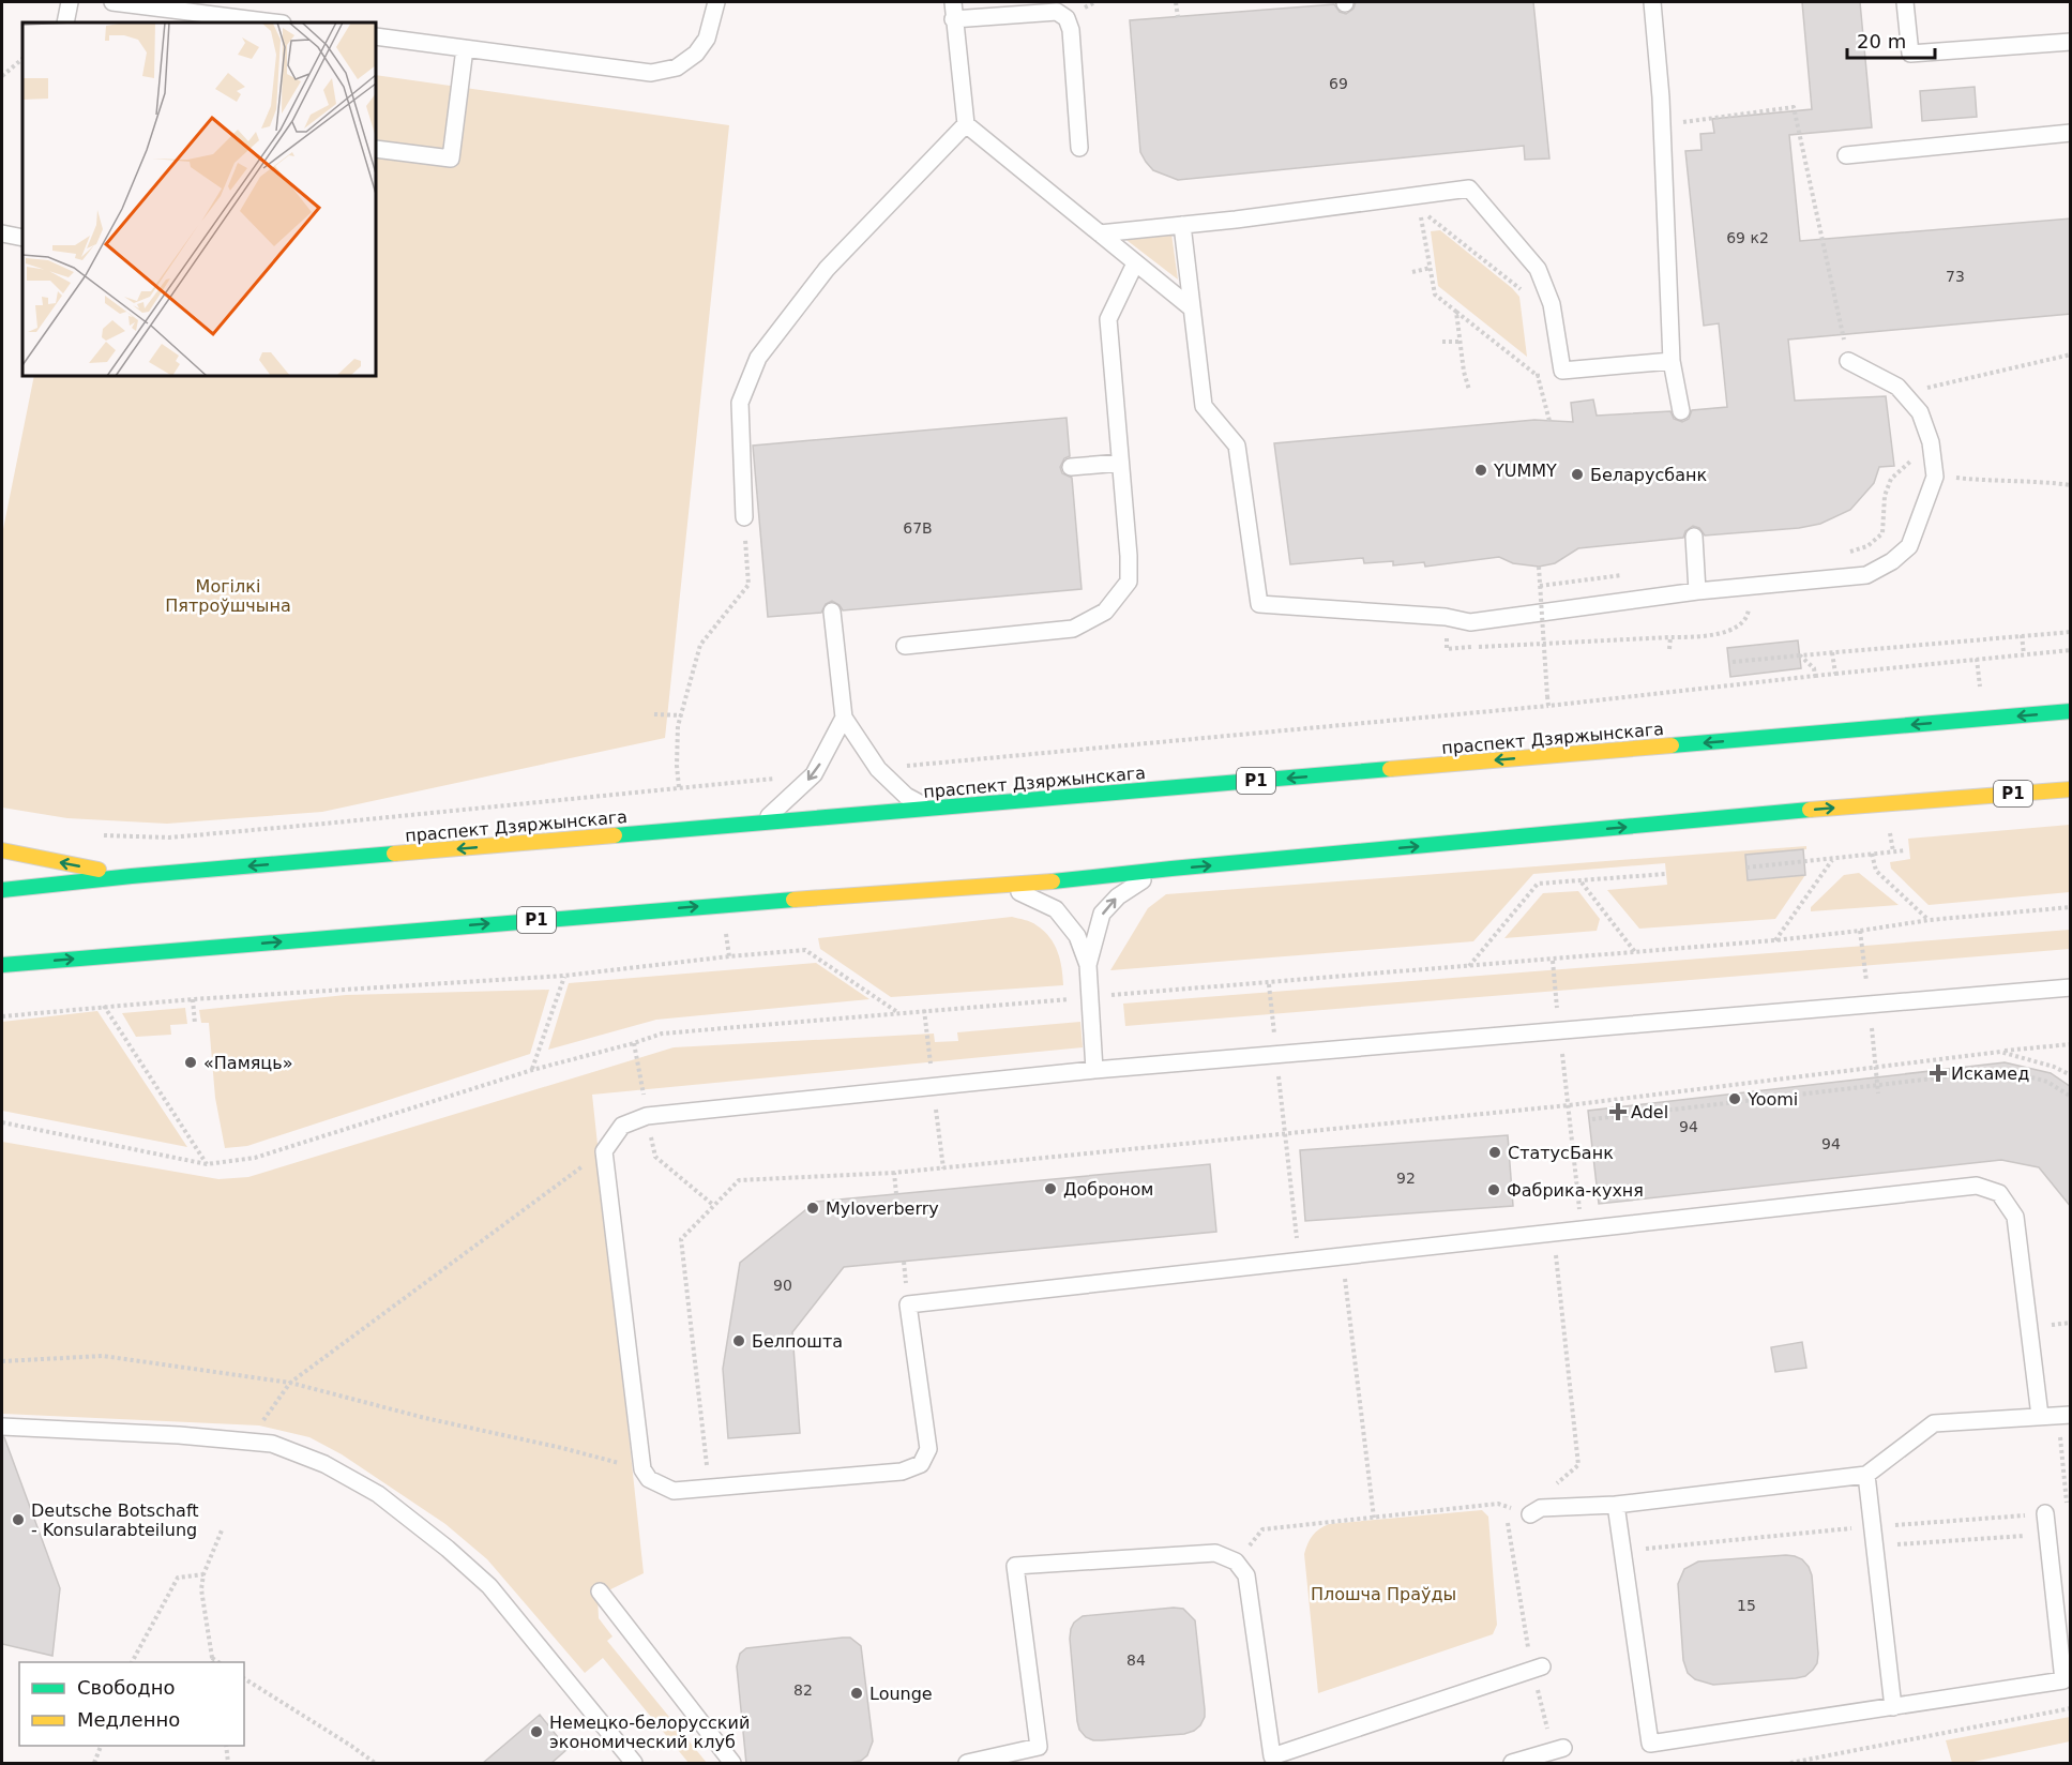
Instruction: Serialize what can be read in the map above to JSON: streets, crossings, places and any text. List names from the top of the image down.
{
  "streets": {
    "main road": ["праспект Дзяржынскага", "Р1"]
  },
  "crossings": [
    ["праспект Дзяржынскага", "Р1"]
  ],
  "parks": ["Могілкі Пятроўшчына", "Плошча Праўды"],
  "places": {
    "other": [
      "YUMMY",
      "Беларусбанк",
      "«Памяць»",
      "Yoomi",
      "СтатусБанк",
      "Доброном",
      "Фабрика-кухня",
      "Myloverberry",
      "Белпошта",
      "Deutsche Botschaft - Konsularabteilung",
      "Lounge",
      "Немецко-белорусский экономический клуб"
    ],
    "health": ["Искамед", "Adel"]
  },
  "house_numbers": [
    "69",
    "69 к2",
    "73",
    "67В",
    "94",
    "94",
    "92",
    "90",
    "15",
    "84",
    "82"
  ],
  "legend": ["Свободно", "Медленно"],
  "scale_bar": "20 m"
}
